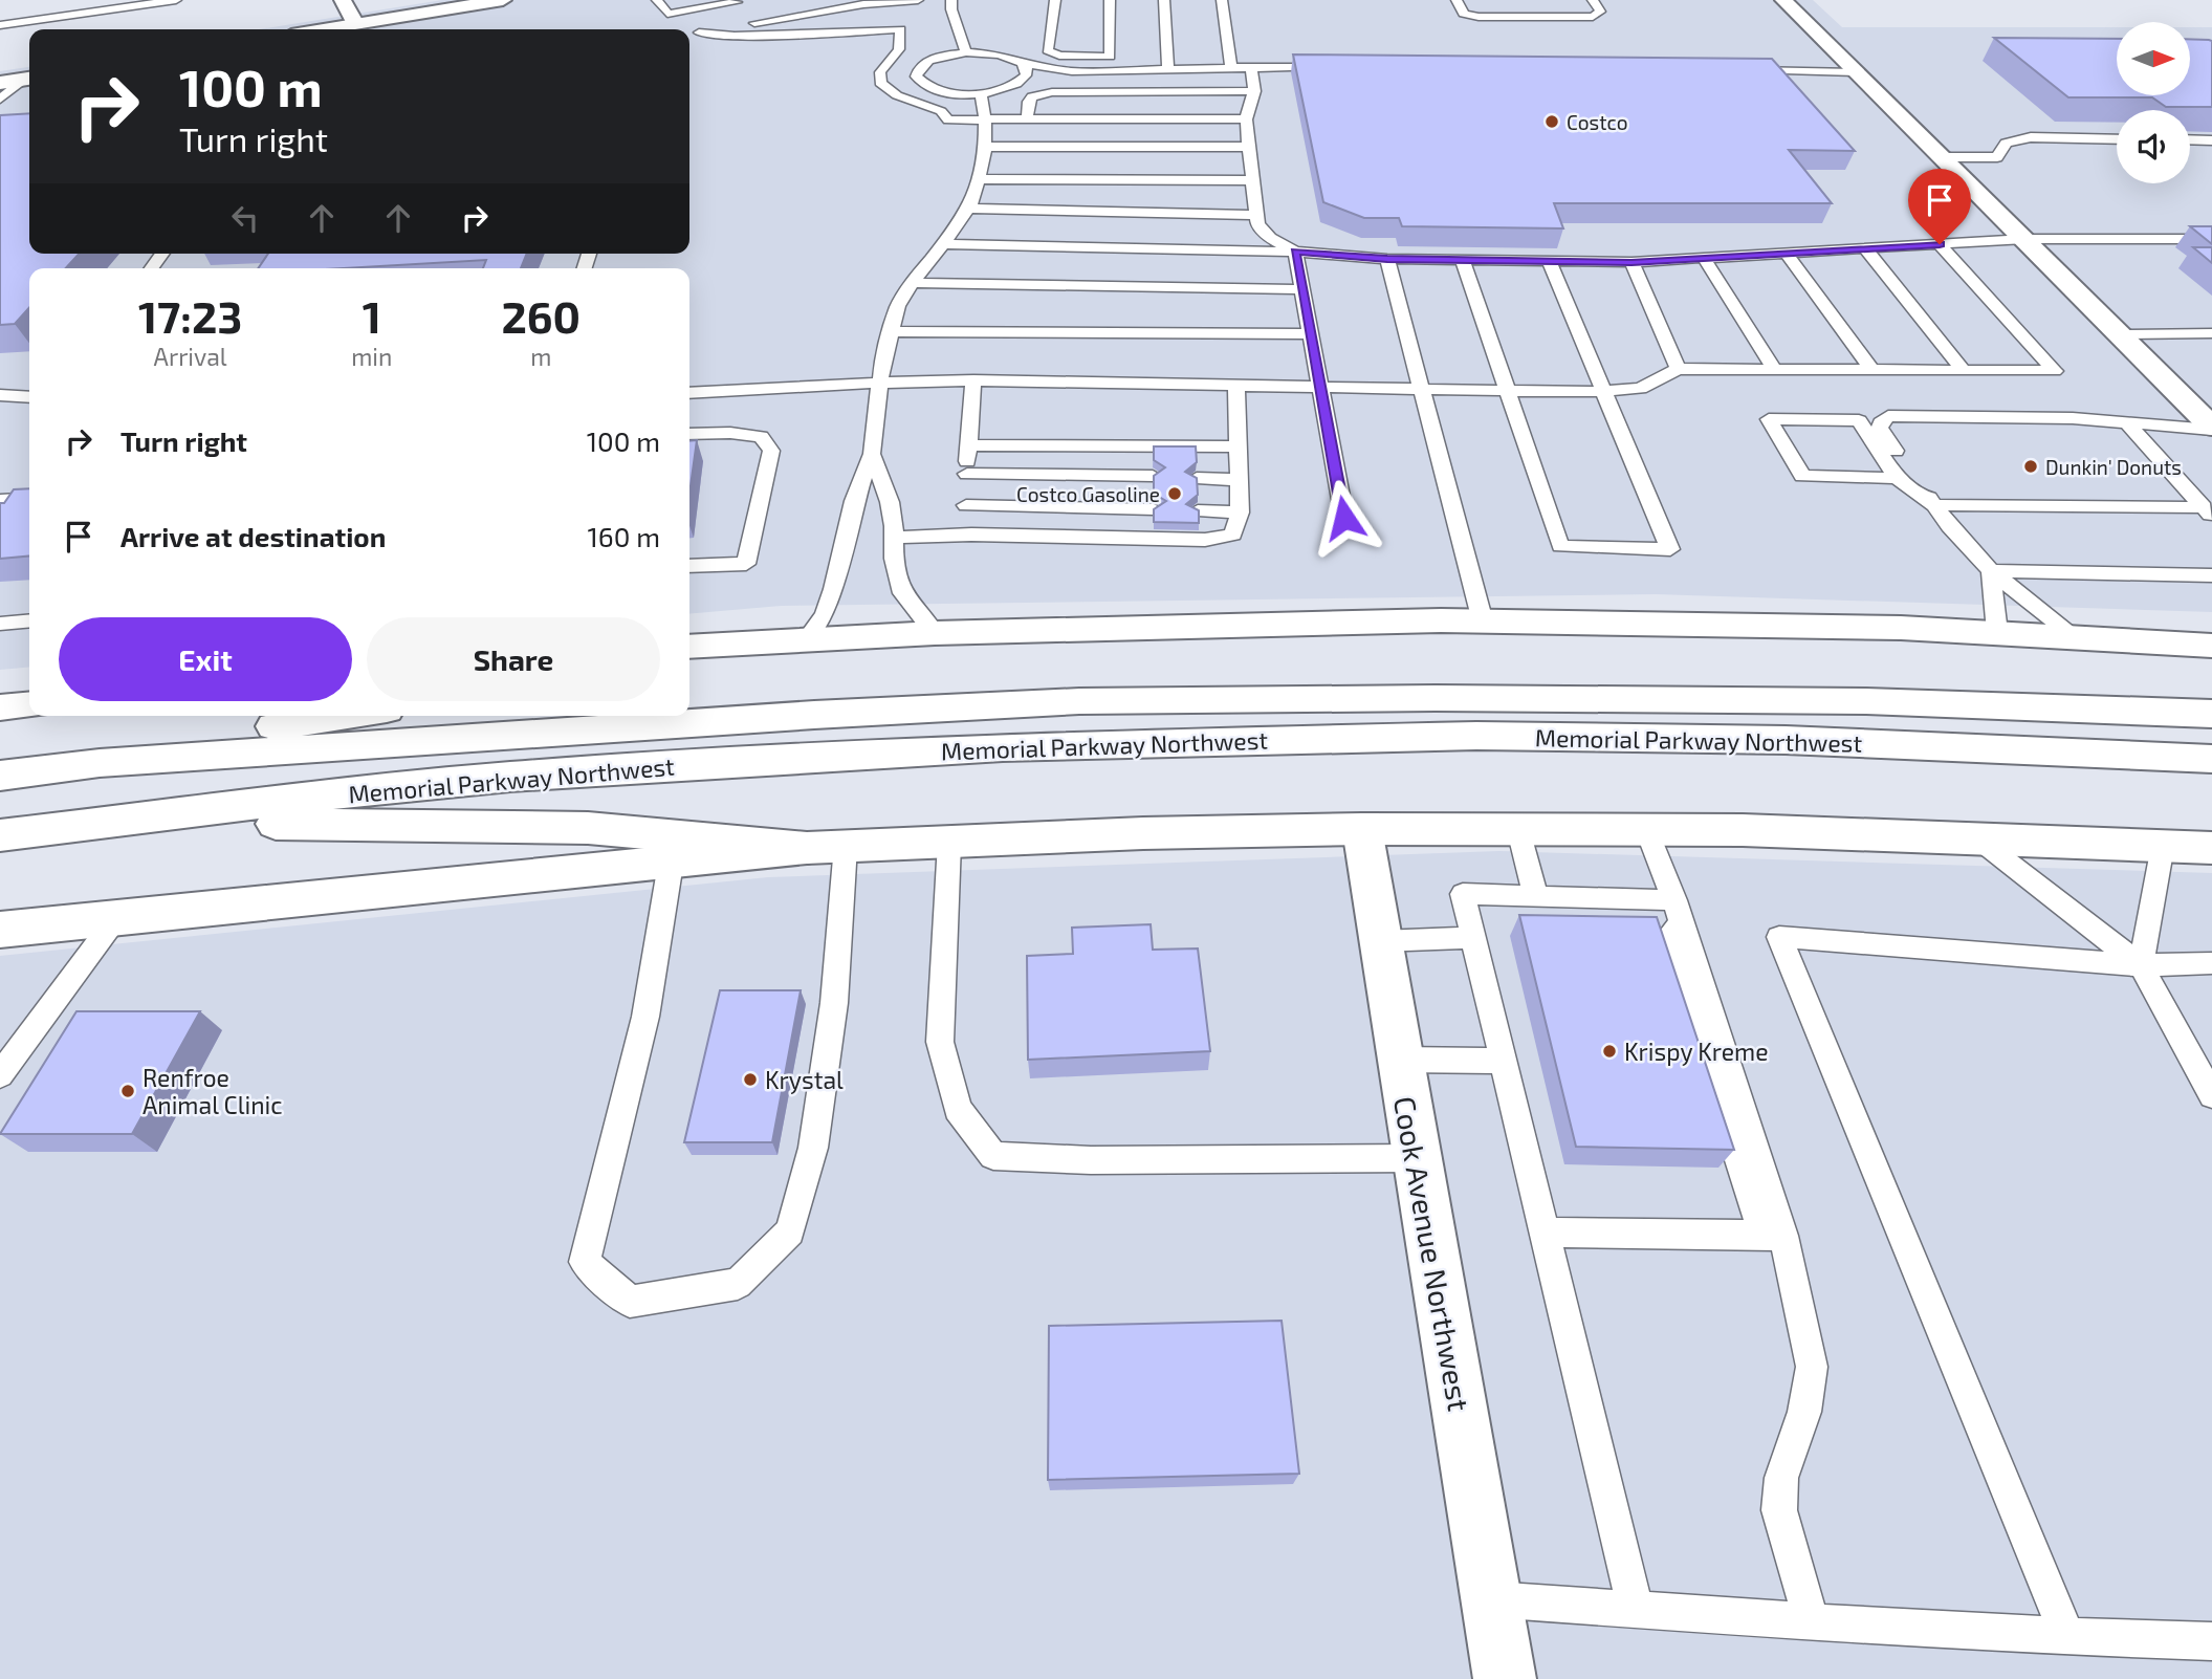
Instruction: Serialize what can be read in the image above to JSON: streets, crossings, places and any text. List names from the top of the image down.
{
  "streets": {
    "main road": ["Memorial Parkway Northwest", "Cook Avenue Northwest"]
  },
  "places": [
    "Costco",
    "Dunkin' Donuts",
    "Costco Gasoline",
    "Krispy Kreme",
    "Krystal",
    "Renfroe Animal Clinic"
  ],
  "north": "right",
  "page": {
    "turn": ["100 m", "Turn right"],
    "eta": [
      "17:23",
      "Arrival",
      "1",
      "min",
      "260",
      "m"
    ],
    "list": [
      {
        "name": "Turn right",
        "value": "100 m"
      },
      {
        "name": "Arrive at destination",
        "value": "160 m"
      }
    ],
    "buttons": ["Exit", "Share"]
  }
}
